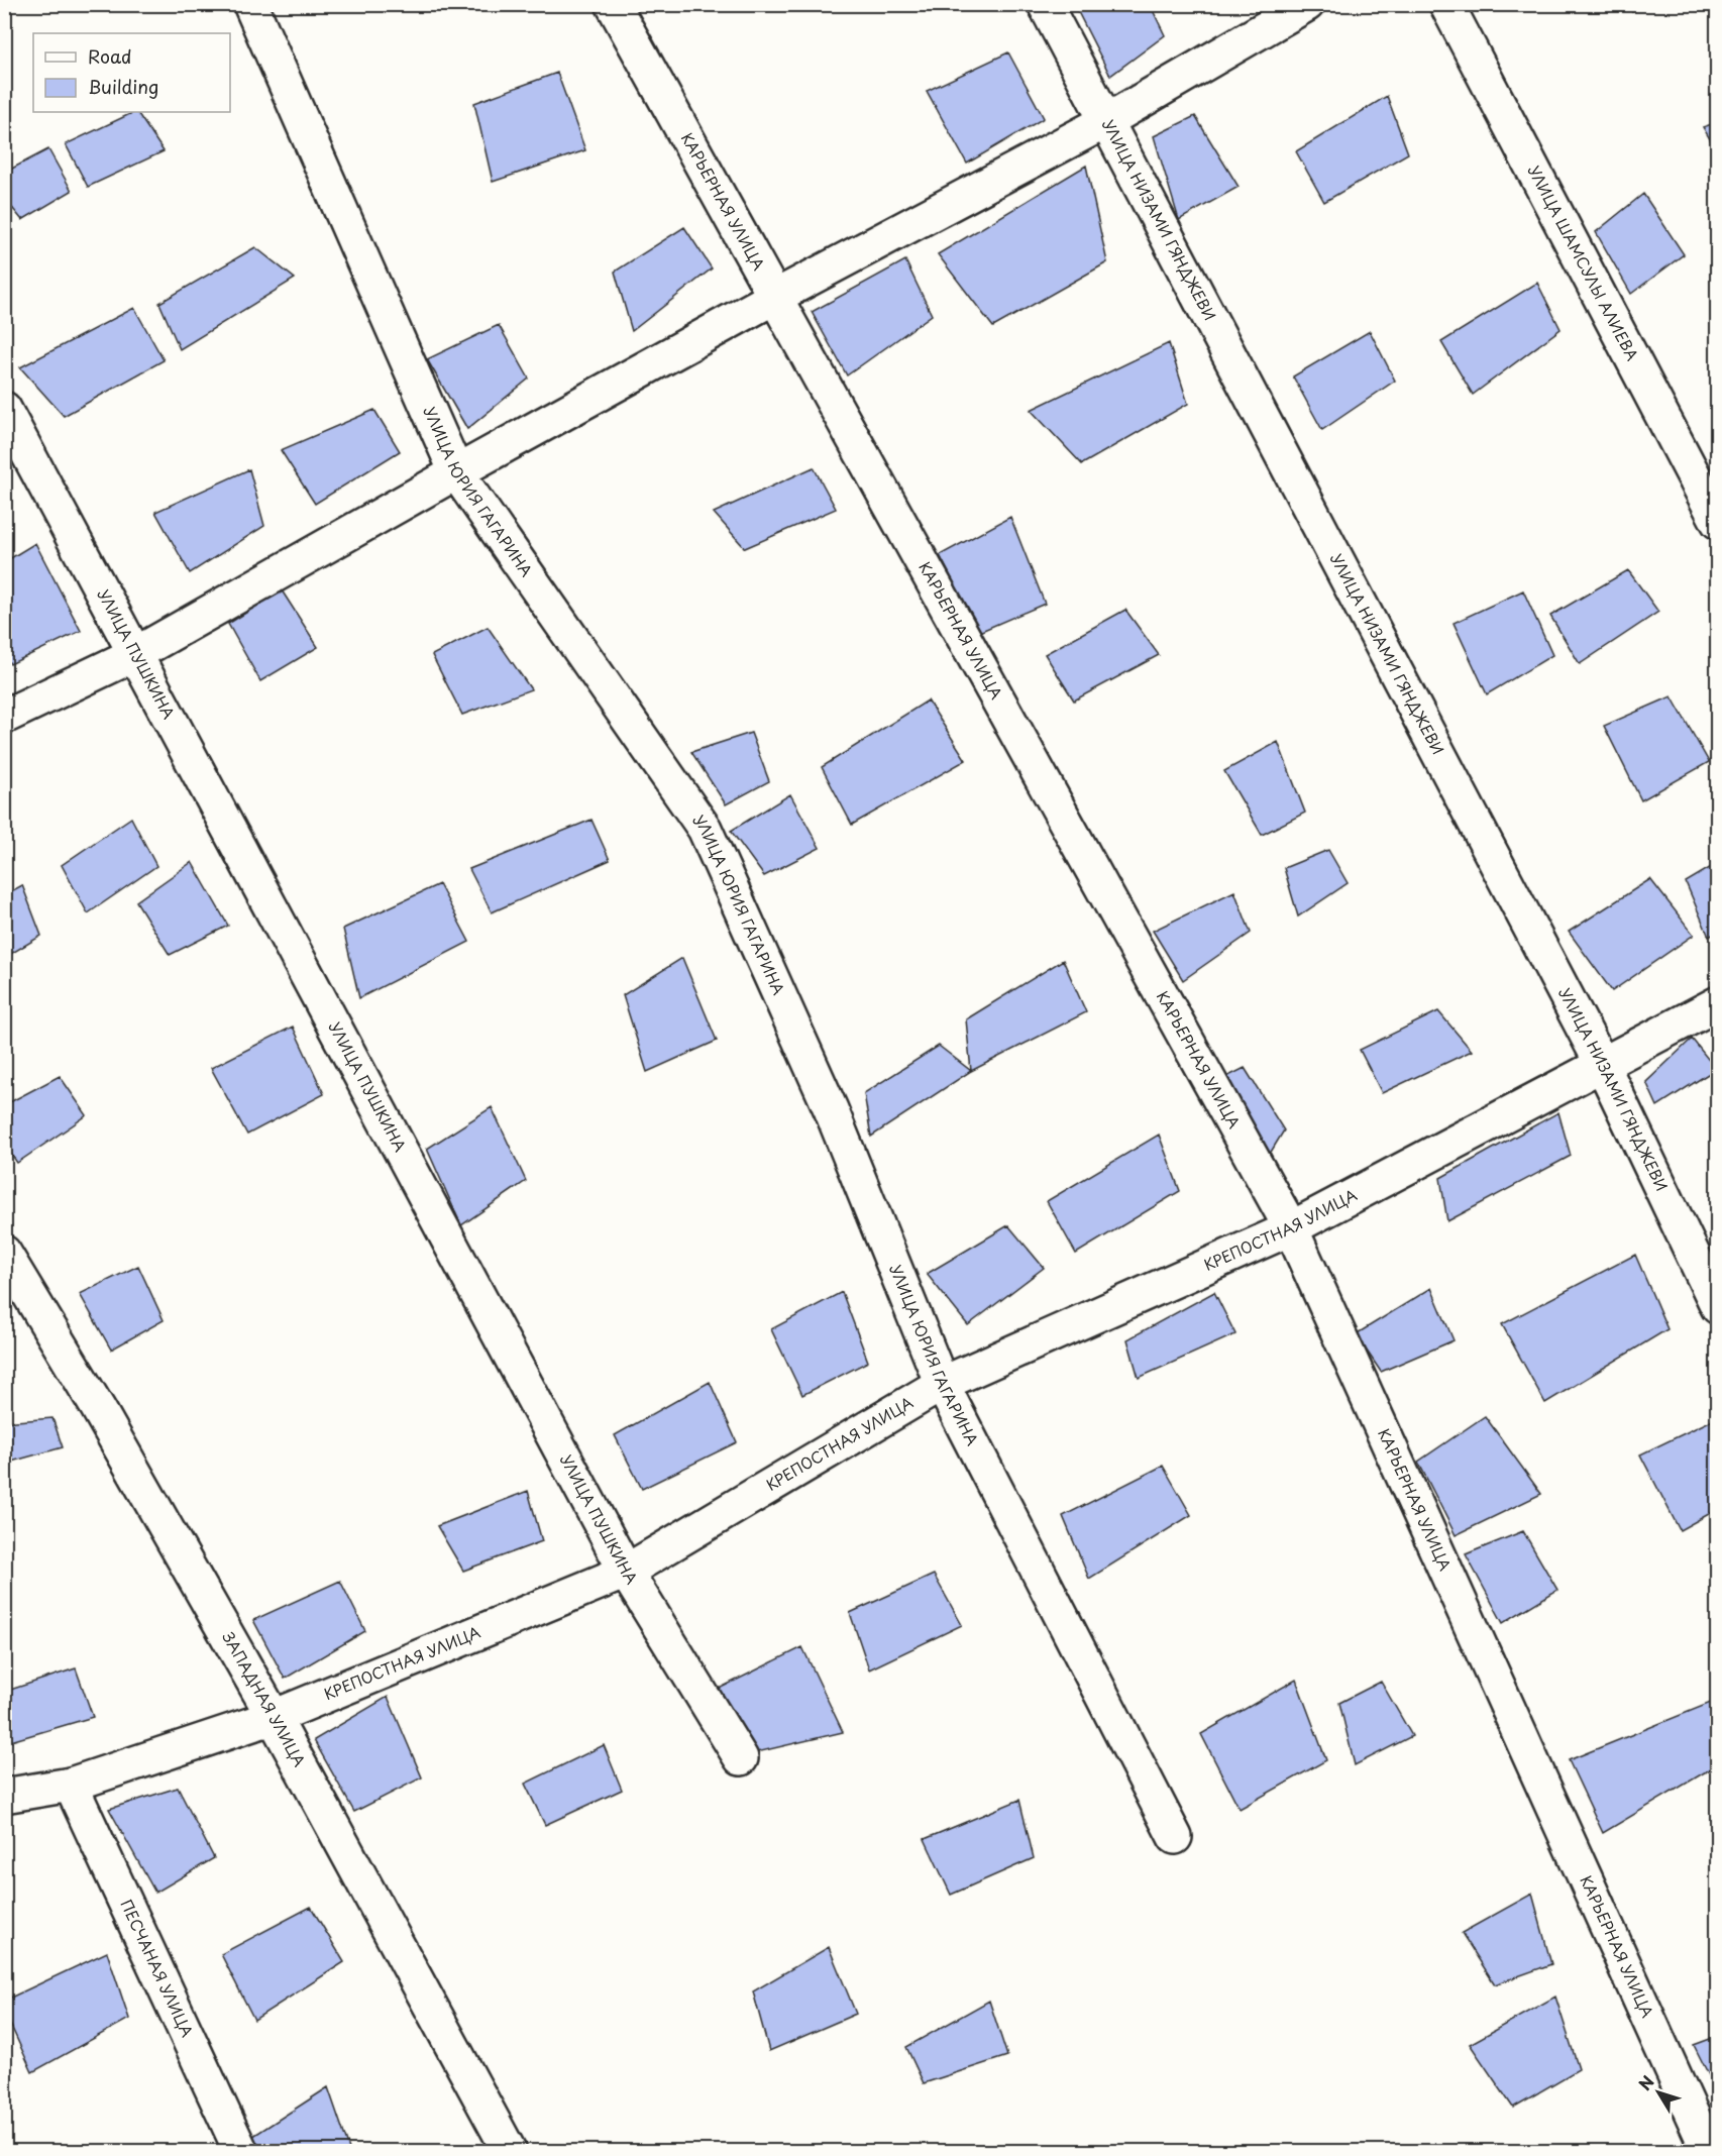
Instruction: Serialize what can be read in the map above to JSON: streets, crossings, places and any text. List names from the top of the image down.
{
  "streets": {
    "street": [
      "КАРЬЕРНАЯ УЛИЦА",
      "УЛИЦА НИЗАМИ ГЯНДЖЕВИ",
      "УЛИЦА ШАМСУЛЫ АЛИЕВА",
      "УЛИЦА ЮРИЯ ГАГАРИНА",
      "УЛИЦА ПУШКИНА",
      "КРЕПОСТНАЯ УЛИЦА",
      "ЗАПАДНАЯ УЛИЦА",
      "ПЕСЧАНАЯ УЛИЦА"
    ]
  },
  "crossings": [
    ["КАРЬЕРНАЯ УЛИЦА", "КРЕПОСТНАЯ УЛИЦА"],
    ["УЛИЦА НИЗАМИ ГЯНДЖЕВИ", "КРЕПОСТНАЯ УЛИЦА"],
    ["УЛИЦА ЮРИЯ ГАГАРИНА", "КРЕПОСТНАЯ УЛИЦА"],
    ["УЛИЦА ПУШКИНА", "КРЕПОСТНАЯ УЛИЦА"],
    ["КРЕПОСТНАЯ УЛИЦА", "ЗАПАДНАЯ УЛИЦА"],
    ["КРЕПОСТНАЯ УЛИЦА", "ПЕСЧАНАЯ УЛИЦА"]
  ],
  "legend": ["Road", "Building"],
  "north": "top left"
}
